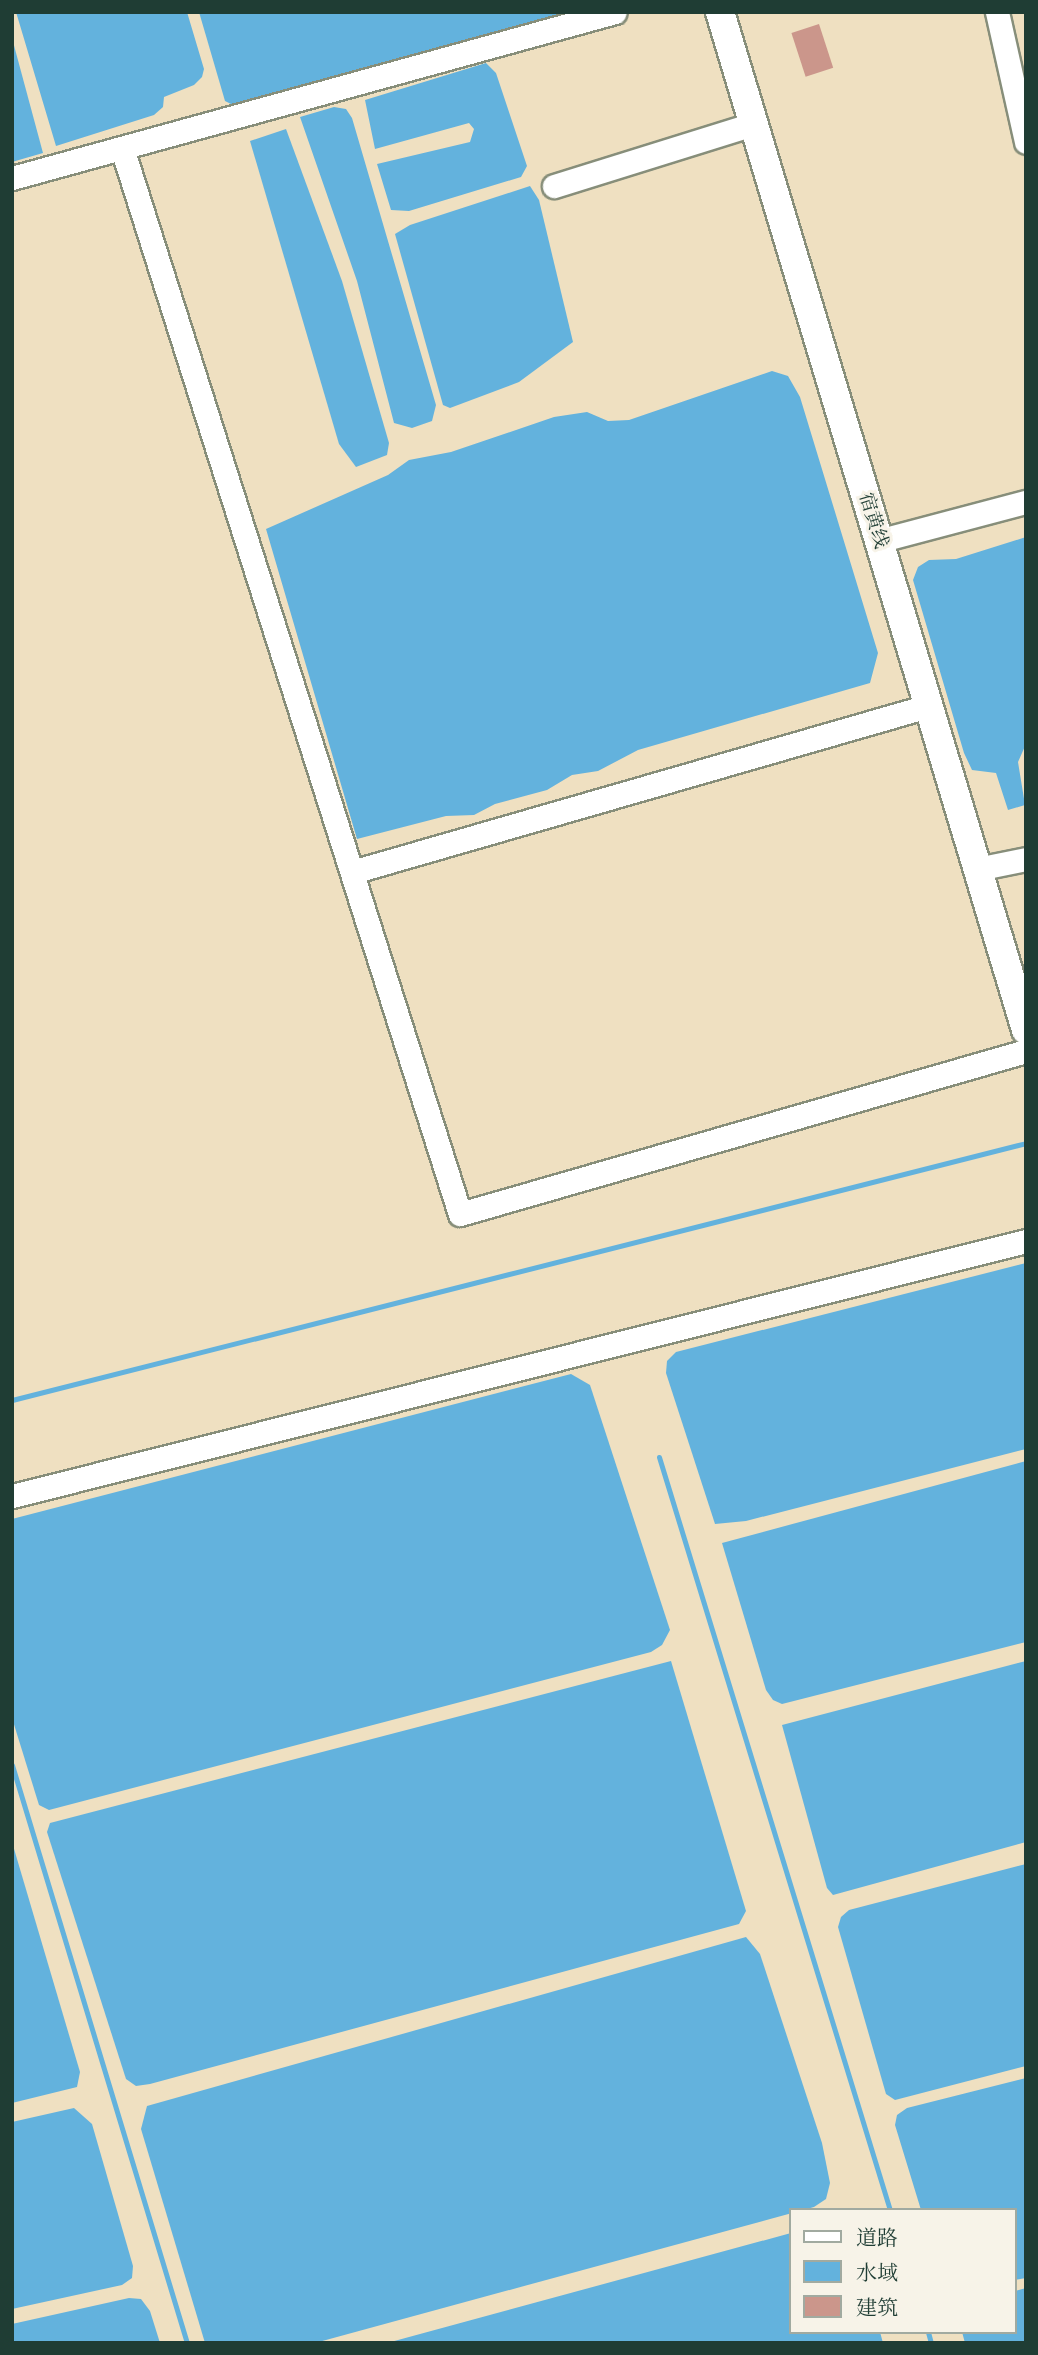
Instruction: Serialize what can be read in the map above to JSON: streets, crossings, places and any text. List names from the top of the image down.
{
  "streets": {
    "main road": ["宿黄线"]
  },
  "legend": ["道路", "水域", "建筑"]
}
